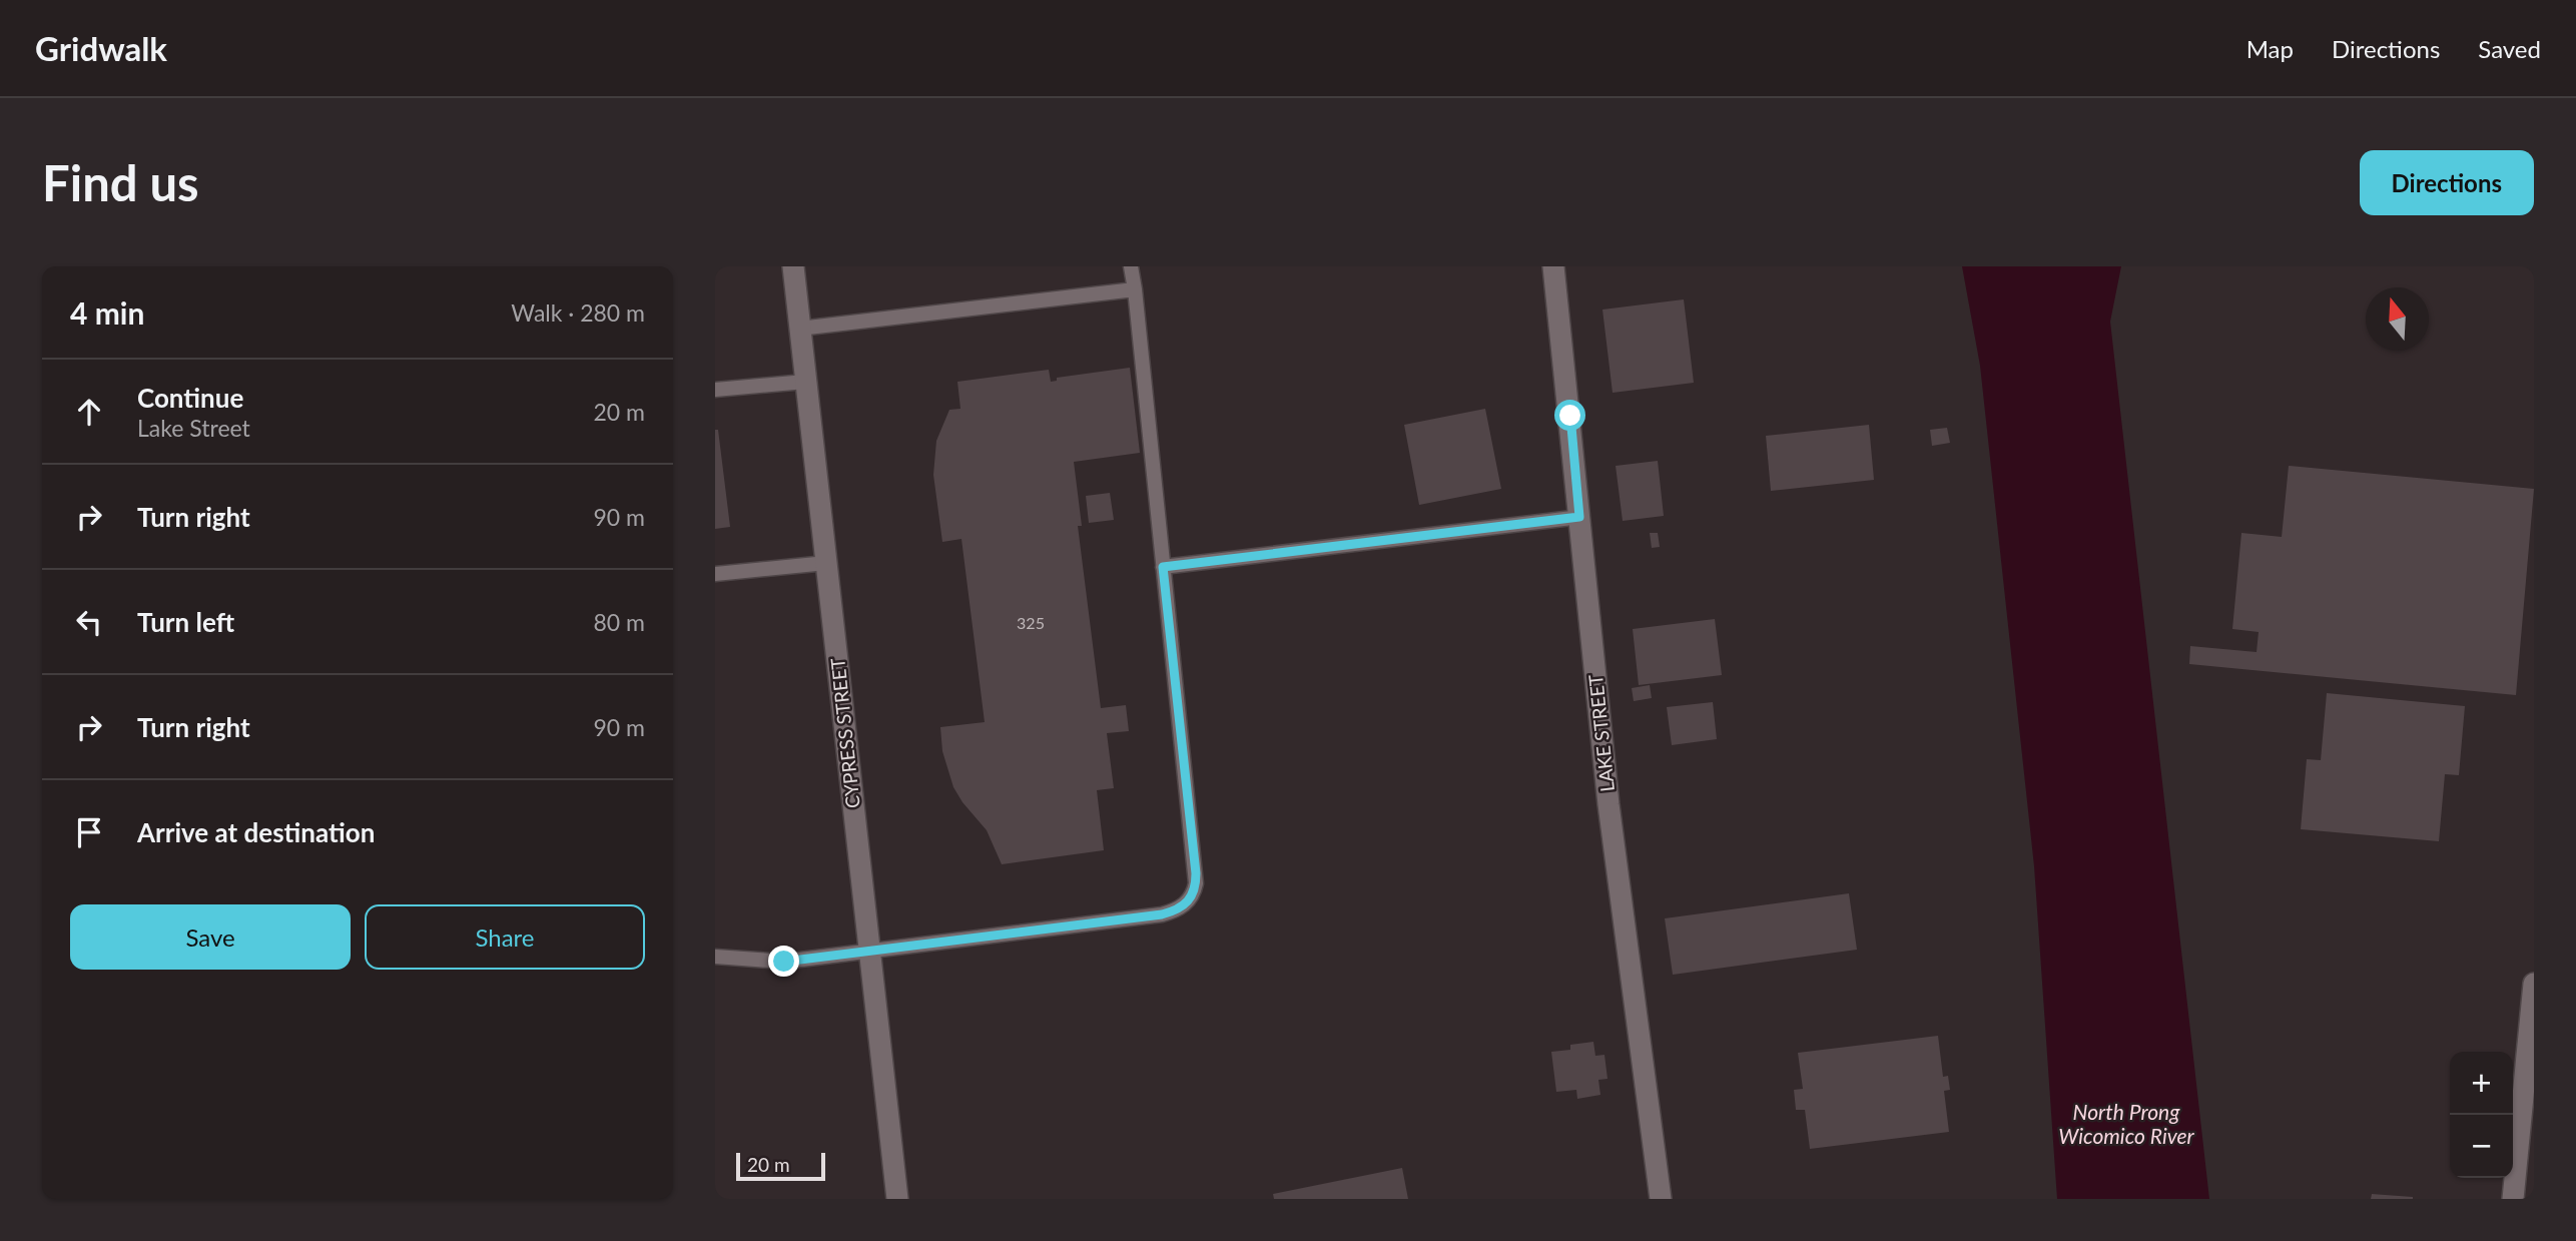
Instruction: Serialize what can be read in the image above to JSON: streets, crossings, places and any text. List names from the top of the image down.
{
  "streets": {
    "street": ["CYPRESS STREET", "LAKE STREET"]
  },
  "water": ["North Prong Wicomico River"],
  "house_numbers": ["325"],
  "scale_bar": "20 m",
  "north": "top",
  "page": {
    "header": "Gridwalk",
    "nav": ["Map", "Directions", "Saved"],
    "buttons": [
      "Directions",
      ["Save", "Share"]
    ],
    "title": "Find us",
    "heading": ["4 min", "Walk · 280 m"],
    "list": [
      ["Continue", "Lake Street", "20 m"],
      ["Turn right", "90 m"],
      ["Turn left", "80 m"],
      ["Turn right", "90 m"],
      "Arrive at destination"
    ],
    "map_buttons": ["+", "−"],
    "scale": "20 m"
  }
}
